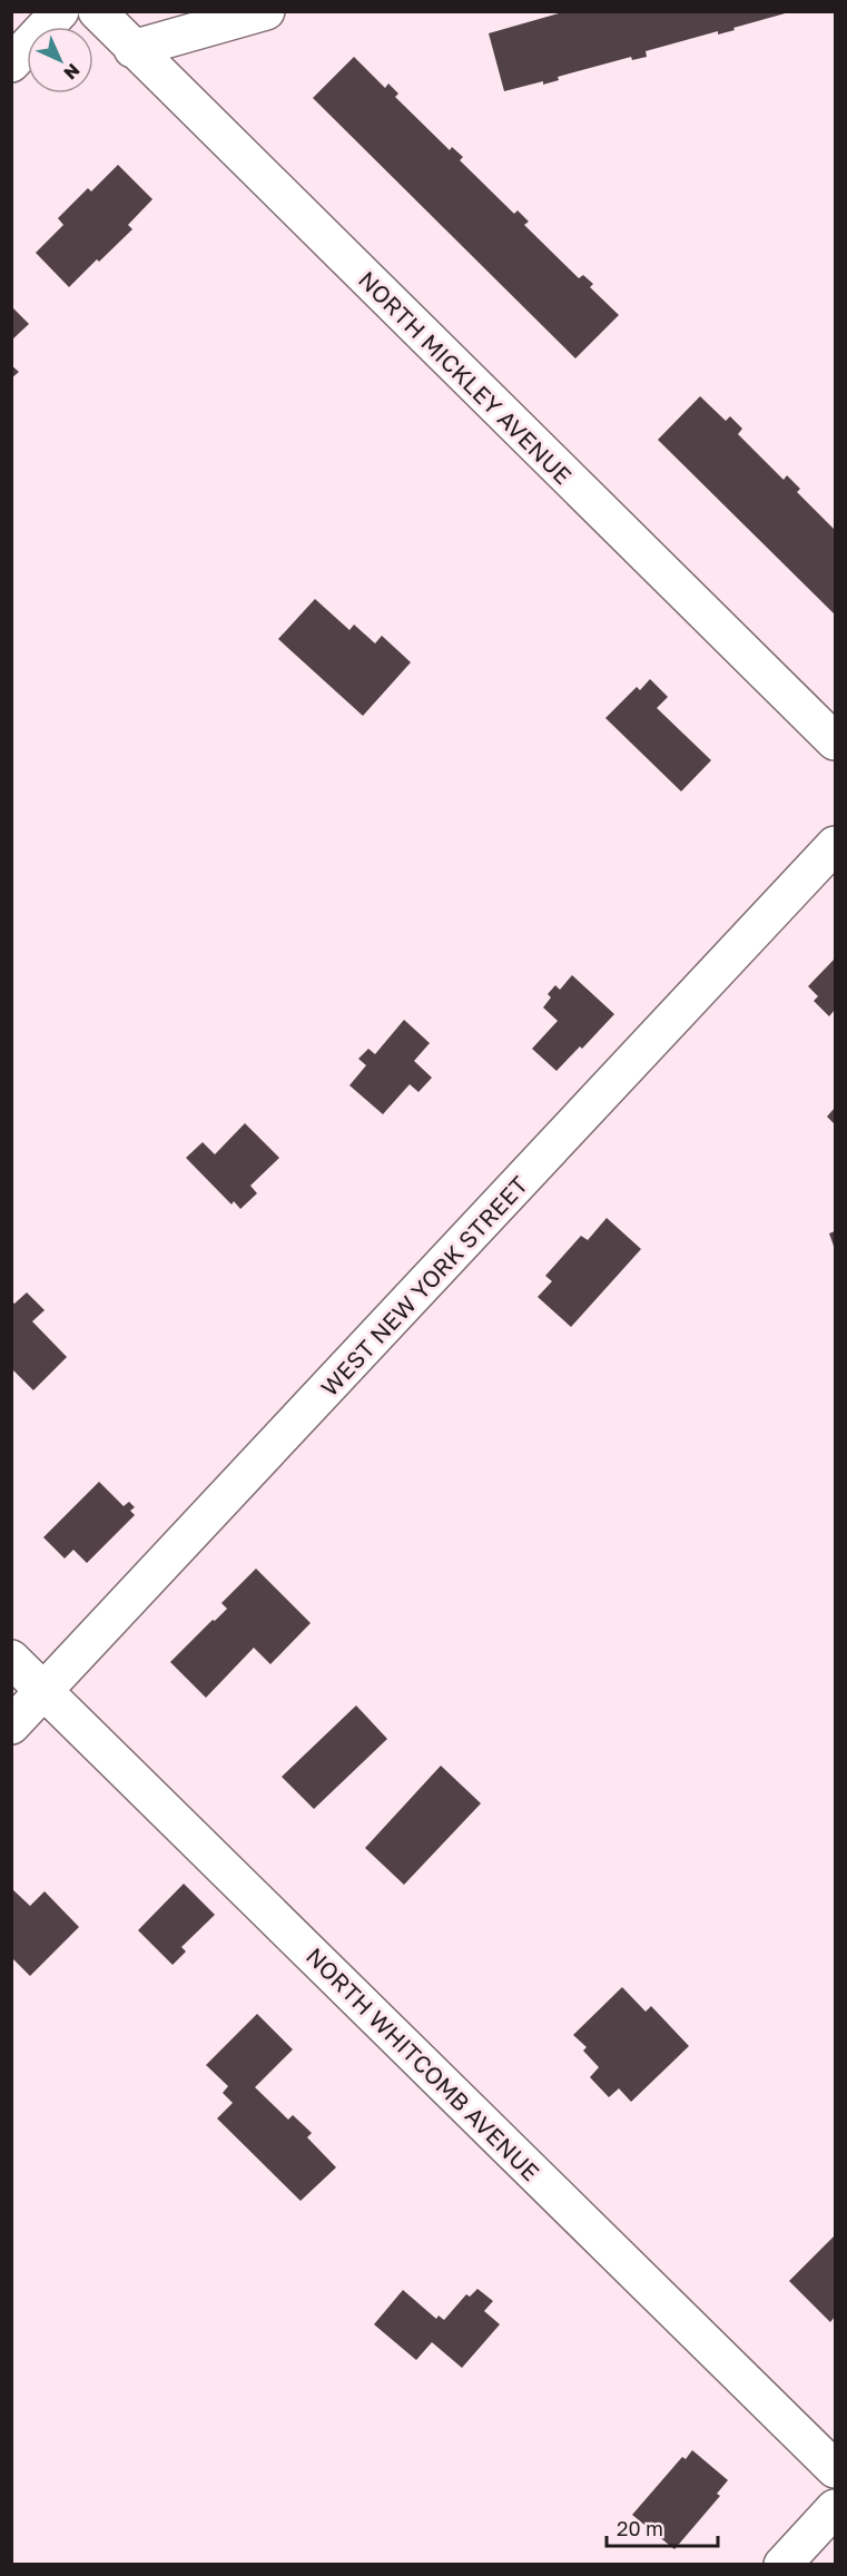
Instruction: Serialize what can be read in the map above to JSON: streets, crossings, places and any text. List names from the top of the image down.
{
  "streets": {
    "street": ["NORTH MICKLEY AVENUE", "WEST NEW YORK STREET", "NORTH WHITCOMB AVENUE"]
  },
  "crossings": [
    ["WEST NEW YORK STREET", "NORTH WHITCOMB AVENUE"]
  ],
  "scale_bar": "20 m",
  "north": "bottom right"
}
